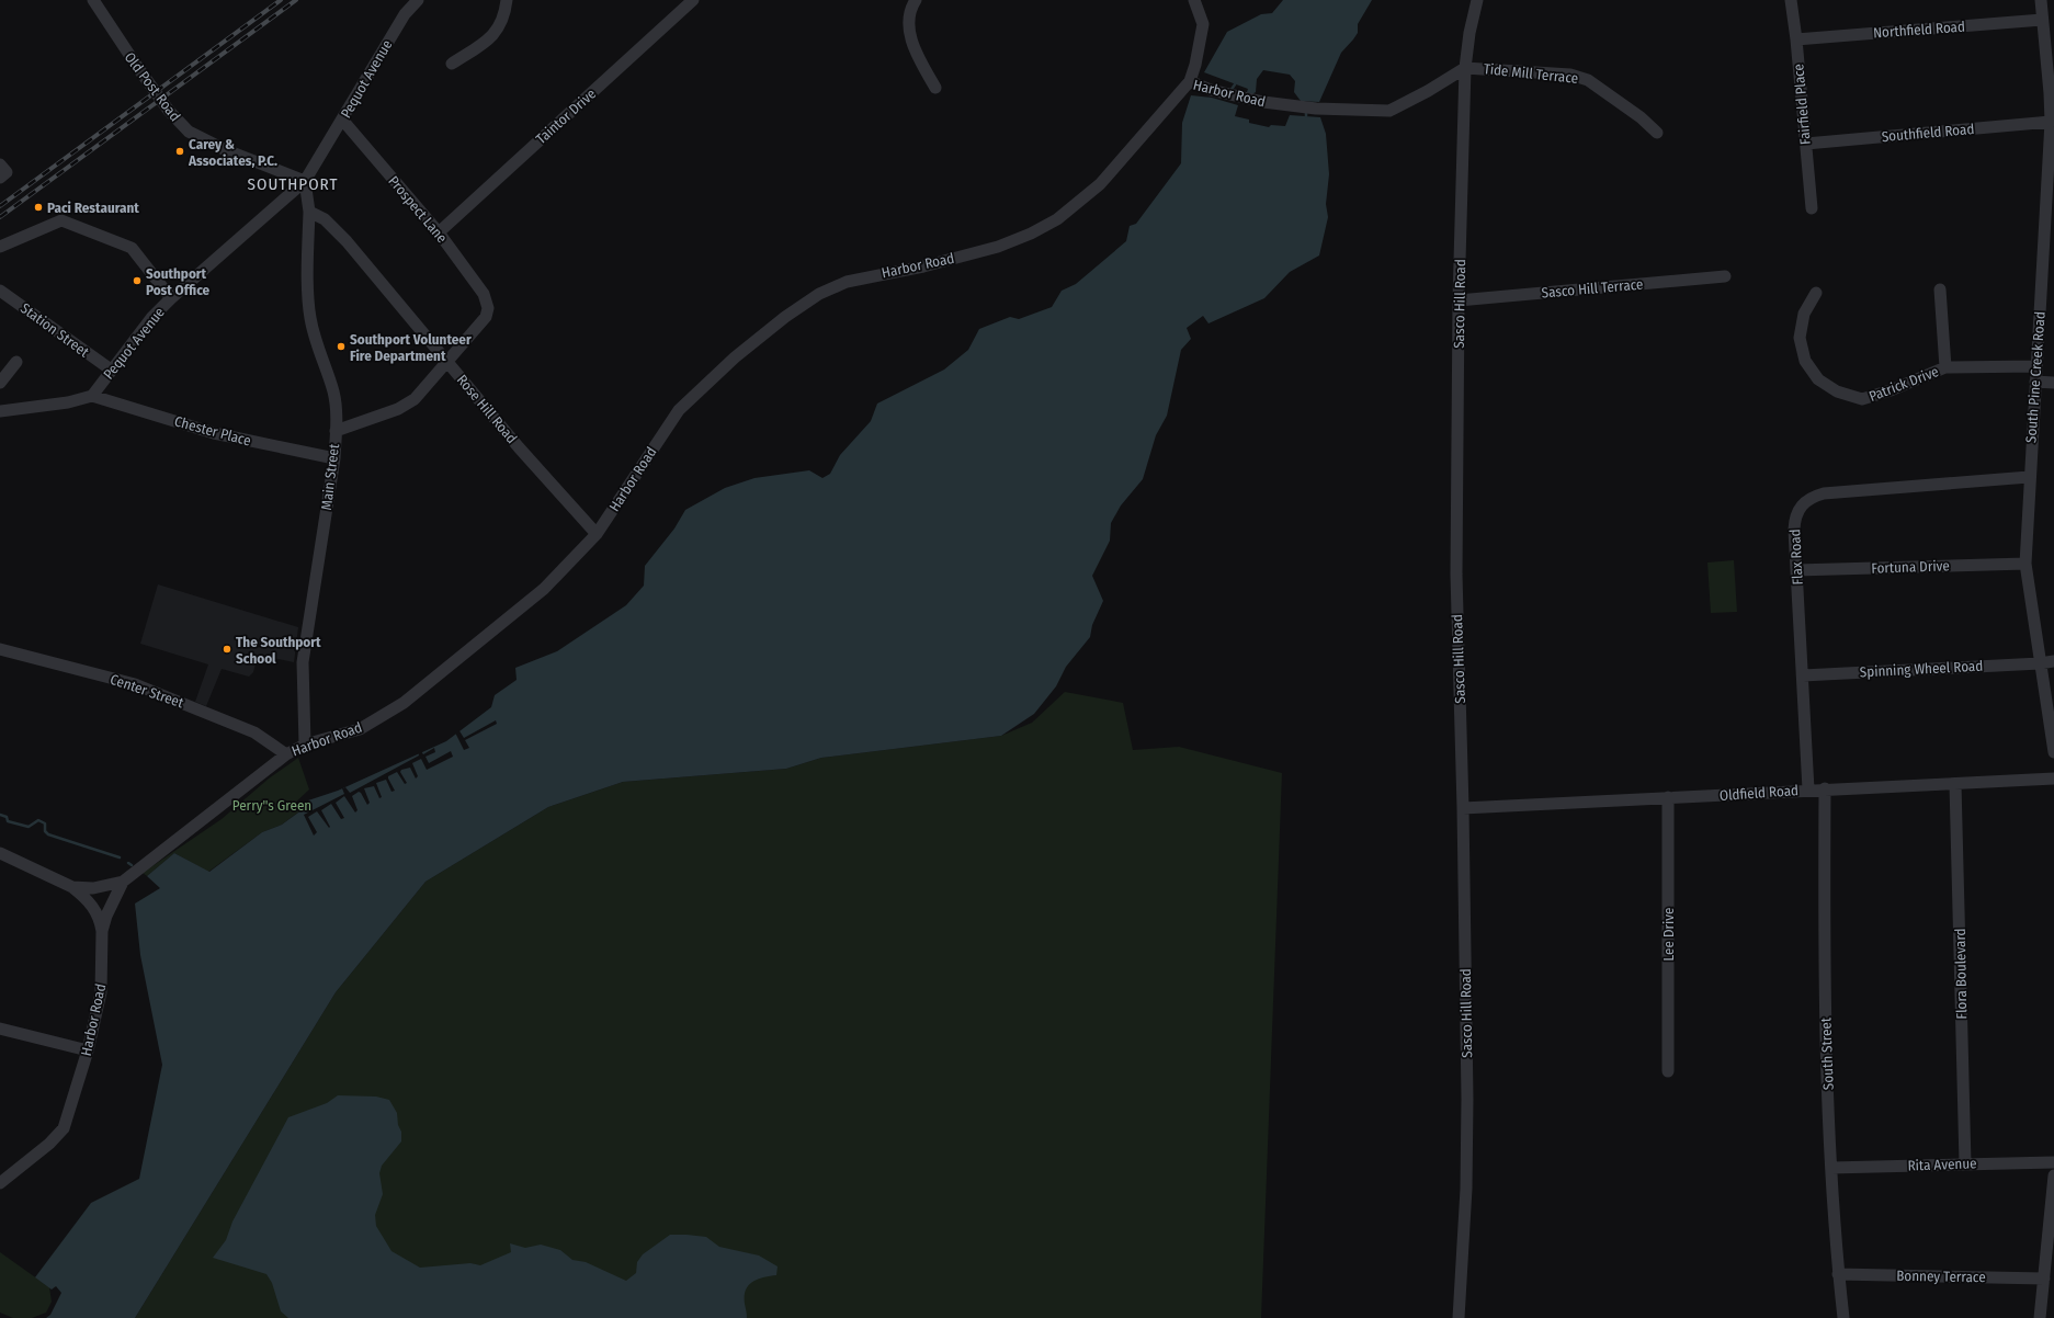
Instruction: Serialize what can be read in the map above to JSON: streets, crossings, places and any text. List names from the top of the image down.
{
  "streets": {
    "street": [
      "Northfield Road",
      "Tide Mill Terrace",
      "Pequot Avenue",
      "Old Post Road",
      "Harbor Road",
      "Fairfield Place",
      "Taintor Drive",
      "Southfield Road",
      "Prospect Lane",
      "Sasco Hill Terrace",
      "Sasco Hill Road",
      "Station Street",
      "South Pine Creek Road",
      "Patrick Drive",
      "Rose Hill Road",
      "Chester Place",
      "Main Street",
      "Flax Road",
      "Fortuna Drive",
      "Spinning Wheel Road",
      "Center Street",
      "Oldfield Road",
      "Lee Drive",
      "Flora Boulevard",
      "South Street",
      "Rita Avenue",
      "Bonney Terrace"
    ]
  },
  "crossings": [
    ["Northfield Road", "Fairfield Place"],
    ["Northfield Road", "South Pine Creek Road"],
    ["Tide Mill Terrace", "Harbor Road"],
    ["Tide Mill Terrace", "Sasco Hill Road"],
    ["Pequot Avenue", "Old Post Road"],
    ["Pequot Avenue", "Prospect Lane"],
    ["Pequot Avenue", "Station Street"],
    ["Pequot Avenue", "Chester Place"],
    ["Harbor Road", "Sasco Hill Road"],
    ["Harbor Road", "Rose Hill Road"],
    ["Harbor Road", "Main Street"],
    ["Harbor Road", "Center Street"],
    ["Fairfield Place", "Southfield Road"],
    ["Taintor Drive", "Prospect Lane"],
    ["Southfield Road", "South Pine Creek Road"],
    ["Prospect Lane", "Rose Hill Road"],
    ["Sasco Hill Terrace", "Sasco Hill Road"],
    ["Sasco Hill Road", "Oldfield Road"],
    ["South Pine Creek Road", "Patrick Drive"],
    ["South Pine Creek Road", "Flax Road"],
    ["South Pine Creek Road", "Fortuna Drive"],
    ["South Pine Creek Road", "Spinning Wheel Road"],
    ["Rose Hill Road", "Main Street"],
    ["Chester Place", "Main Street"],
    ["Flax Road", "Fortuna Drive"],
    ["Flax Road", "Spinning Wheel Road"],
    ["Flax Road", "Oldfield Road"],
    ["Oldfield Road", "Lee Drive"],
    ["Oldfield Road", "Flora Boulevard"],
    ["Oldfield Road", "South Street"],
    ["Flora Boulevard", "Rita Avenue"],
    ["South Street", "Rita Avenue"],
    ["South Street", "Bonney Terrace"]
  ],
  "districts": ["SOUTHPORT"],
  "parks": ["Perry\"s Green"],
  "places": [
    "Carey & Associates, P.C.",
    "Paci Restaurant",
    "Southport Post Office",
    "Southport Volunteer Fire Department",
    "The Southport School"
  ]
}
